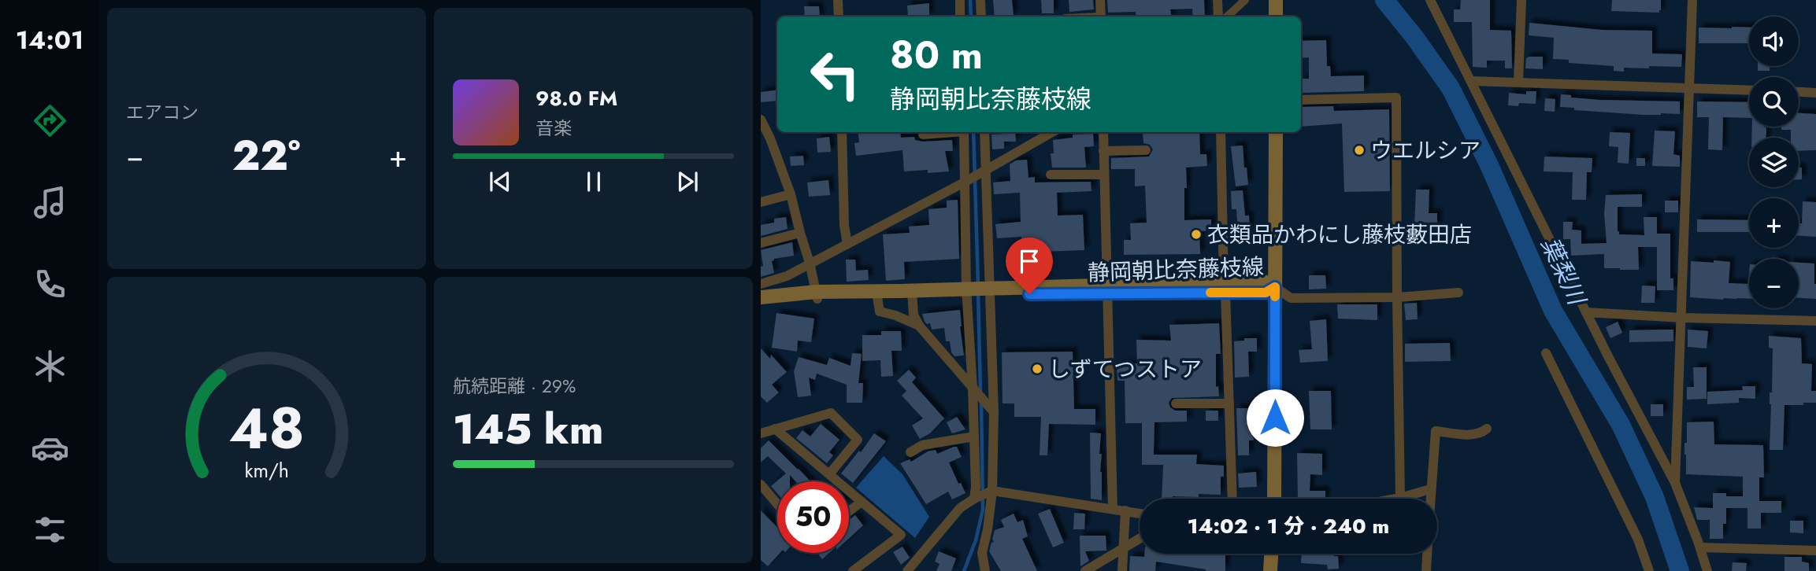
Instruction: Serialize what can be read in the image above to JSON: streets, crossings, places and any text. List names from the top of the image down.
{
  "streets": {
    "main road": ["静岡朝比奈藤枝線"]
  },
  "water": ["葉梨川"],
  "places": ["ウエルシア", "衣類品かわにし藤枝藪田店", "しずてつストア"],
  "page": {
    "tabs": "14:01",
    "tile": [
      "エアコン",
      ["航続距離 · 29%", "145 km"]
    ],
    "map_buttons": ["+", "−"],
    "turn": ["80 m", "静岡朝比奈藤枝線"],
    "song": ["98.0 FM", "音楽"],
    "heat": ["−", "22°", "+"],
    "limit": "50",
    "trip": "14:02 · 1 分 · 240 m",
    "gauge": ["48", "km/h"]
  }
}
